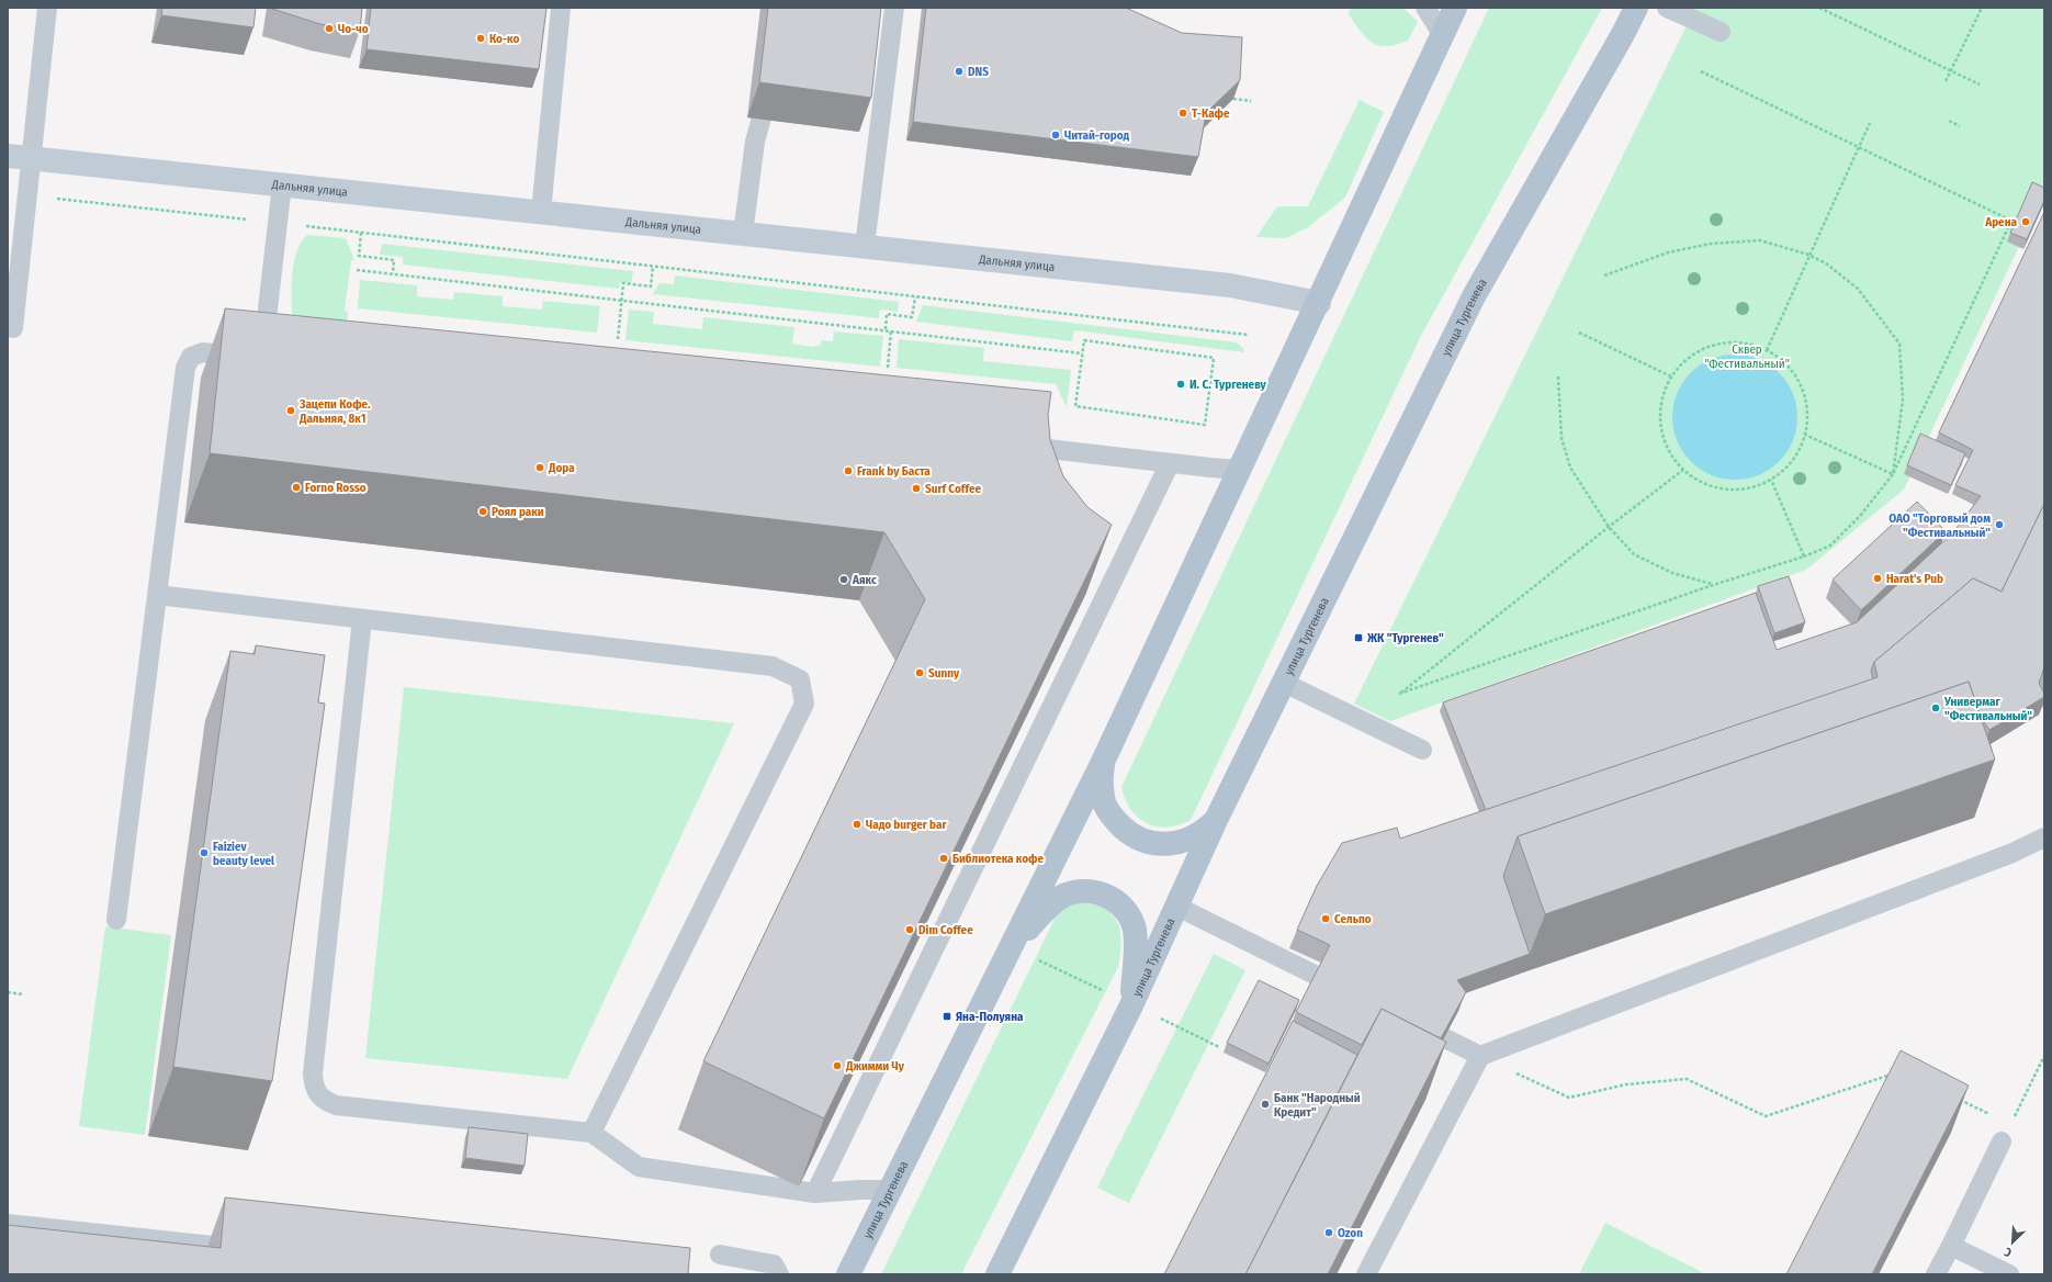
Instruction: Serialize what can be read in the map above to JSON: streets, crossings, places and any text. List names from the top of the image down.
{
  "streets": {
    "main road": ["улица Тургенева"],
    "street": ["Дальняя улица"]
  },
  "crossings": [
    ["Дальняя улица", "улица Тургенева"]
  ],
  "parks": ["Сквер \"Фестивальный\""],
  "places": {
    "other": [
      "Чо-чо",
      "Ко-ко",
      "DNS",
      "Т-Кафе",
      "Читай-город",
      "Арена",
      "И. С. Тургеневу",
      "Зацепи Кофе. Дальняя, 8к1",
      "Дора",
      "Frank by Баста",
      "Forno Rosso",
      "Surf Coffee",
      "Роял раки",
      "ОАО \"Торговый дом \"Фестивальный\"",
      "Harat's Pub",
      "Аякс",
      "Sunny",
      "Универмаг \"Фестивальный\"",
      "Чадо burger bar",
      "Faiziev beauty level",
      "Библиотека кофе",
      "Сельпо",
      "Dim Coffee",
      "Джимми Чу",
      "Банк \"Народный Кредит\"",
      "Ozon"
    ],
    "transit": ["ЖК \"Тургенев\"", "Яна-Полуяна"]
  },
  "north": "bottom left"
}
